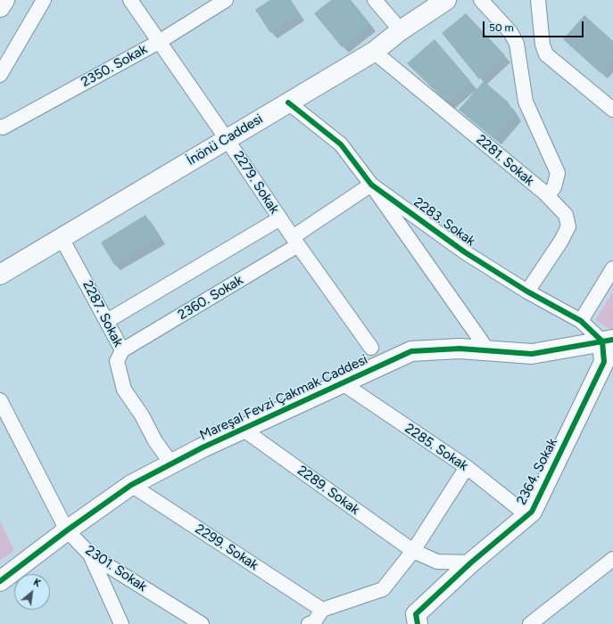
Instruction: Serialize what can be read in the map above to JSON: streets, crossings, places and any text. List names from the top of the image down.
{
  "streets": {
    "street": [
      "2350. Sokak",
      "İnönü Caddesi",
      "2281. Sokak",
      "2279. Sokak",
      "2283. Sokak",
      "2360. Sokak",
      "2287. Sokak",
      "Mareşal Fevzi Çakmak Caddesi",
      "2285. Sokak",
      "2364. Sokak",
      "2289. Sokak",
      "2299. Sokak",
      "2301. Sokak"
    ]
  },
  "crossings": [
    ["2350. Sokak", "2279. Sokak"],
    ["İnönü Caddesi", "2281. Sokak"],
    ["İnönü Caddesi", "2279. Sokak"],
    ["İnönü Caddesi", "2283. Sokak"],
    ["İnönü Caddesi", "2287. Sokak"],
    ["2281. Sokak", "2283. Sokak"],
    ["2279. Sokak", "2360. Sokak"],
    ["2283. Sokak", "2360. Sokak"],
    ["2283. Sokak", "Mareşal Fevzi Çakmak Caddesi"],
    ["2283. Sokak", "2364. Sokak"],
    ["2360. Sokak", "2287. Sokak"],
    ["2287. Sokak", "Mareşal Fevzi Çakmak Caddesi"],
    ["Mareşal Fevzi Çakmak Caddesi", "2285. Sokak"],
    ["Mareşal Fevzi Çakmak Caddesi", "2364. Sokak"],
    ["Mareşal Fevzi Çakmak Caddesi", "2289. Sokak"],
    ["Mareşal Fevzi Çakmak Caddesi", "2299. Sokak"],
    ["Mareşal Fevzi Çakmak Caddesi", "2301. Sokak"],
    ["2285. Sokak", "2364. Sokak"],
    ["2364. Sokak", "2289. Sokak"]
  ],
  "scale_bar": "50 m",
  "north": "top right"
}
